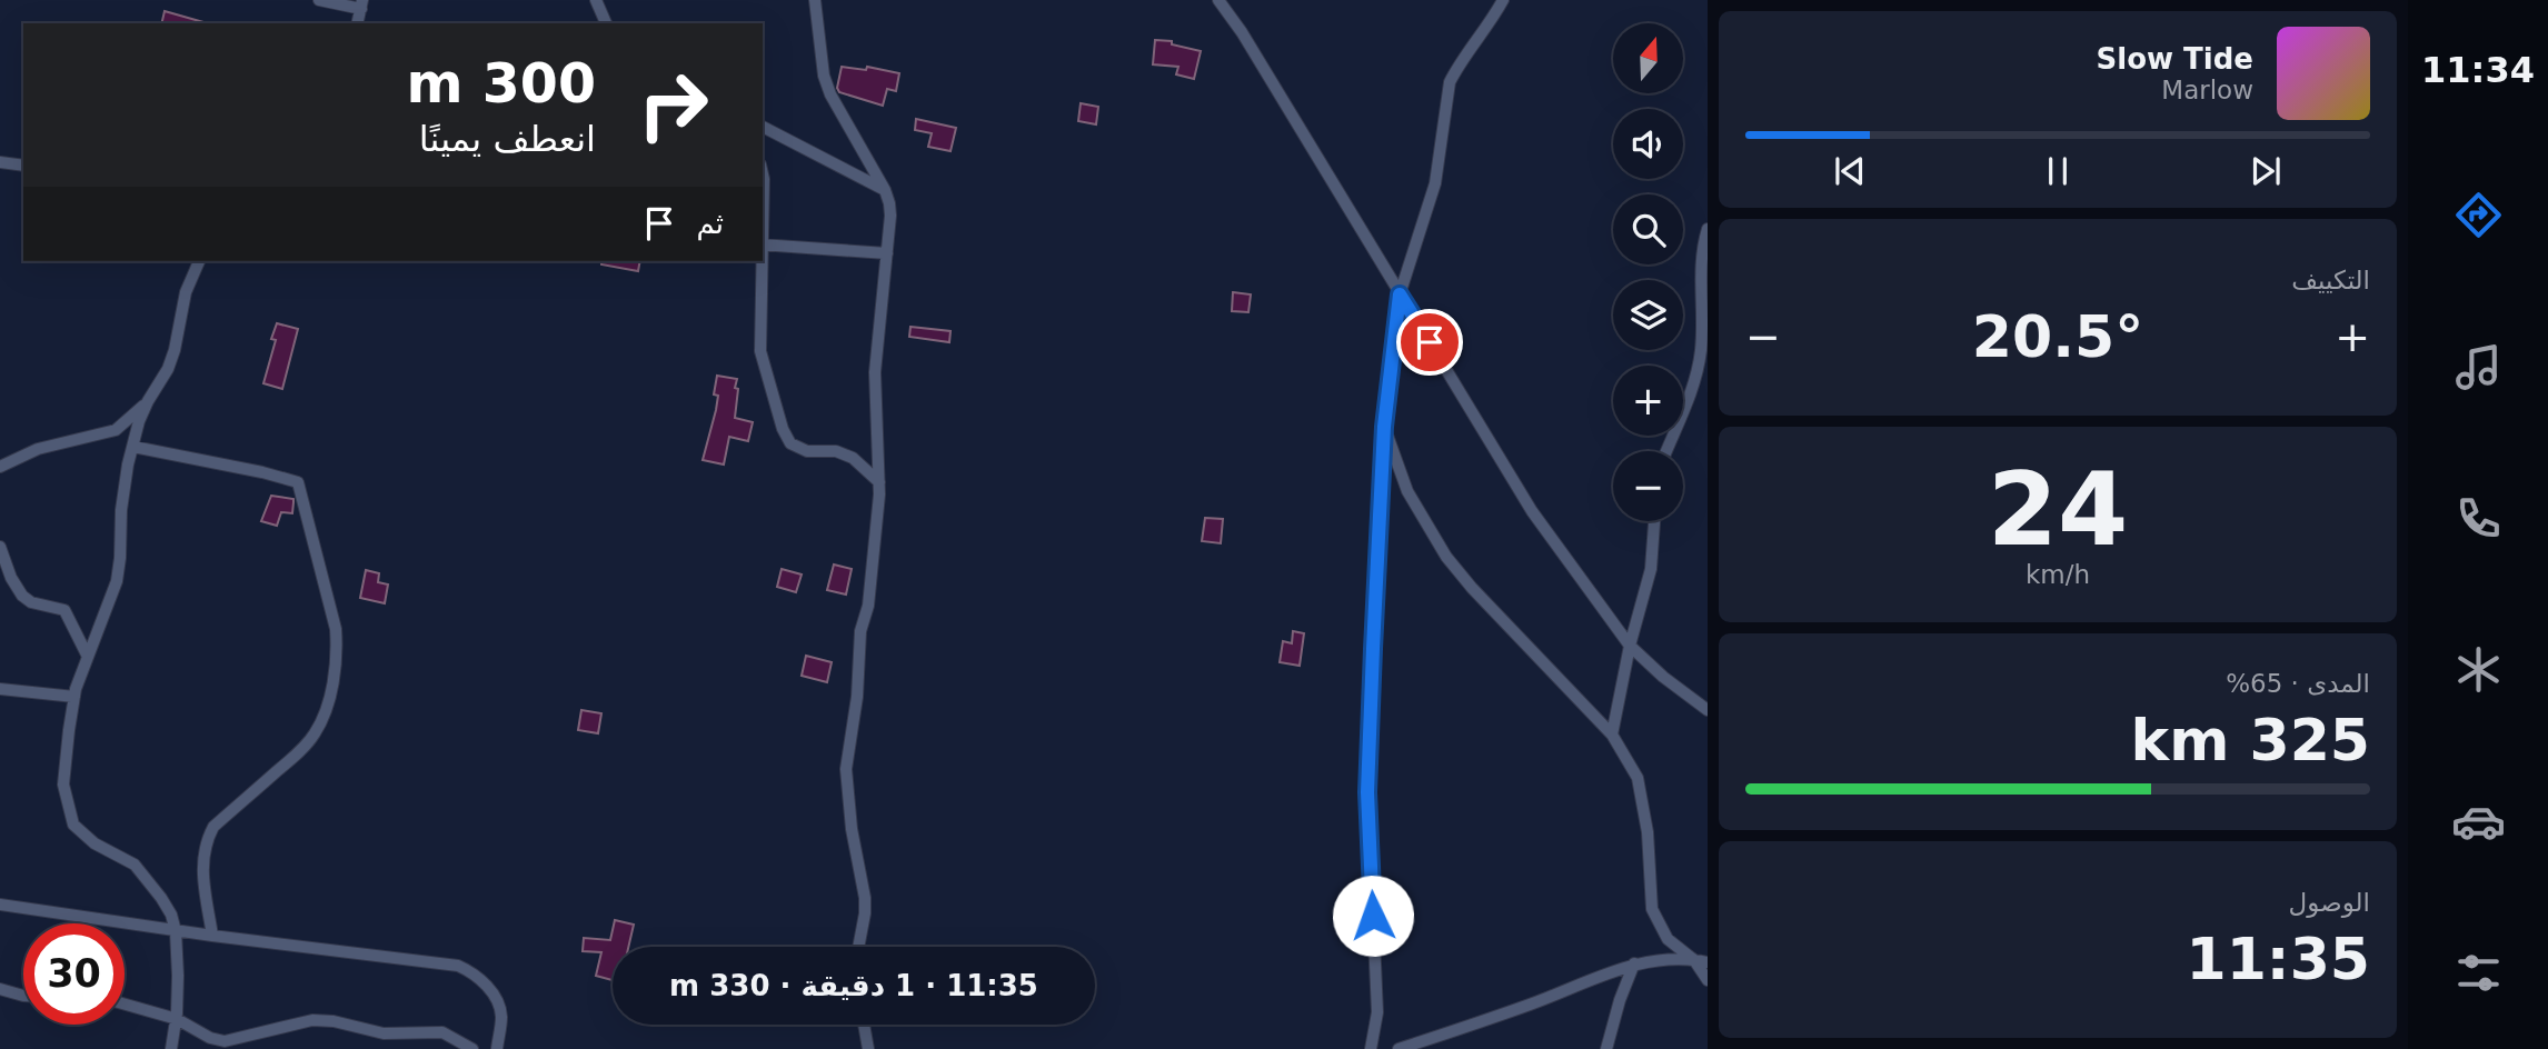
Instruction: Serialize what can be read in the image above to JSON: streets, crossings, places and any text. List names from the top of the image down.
{
  "north": "top",
  "page": {
    "tabs": "11:34",
    "map_buttons": ["+", "−"],
    "turn": ["300 m", "انعطف يمينًا"],
    "song": ["Slow Tide", "Marlow"],
    "then": "ثم",
    "tile": [
      "التكييف",
      ["24", "km/h"],
      ["المدى · 65%", "325 km"],
      ["الوصول", "11:35"]
    ],
    "heat": ["−", "20.5°", "+"],
    "limit": "30",
    "trip": "11:35 · 1 دقيقة · 330 m"
  }
}
